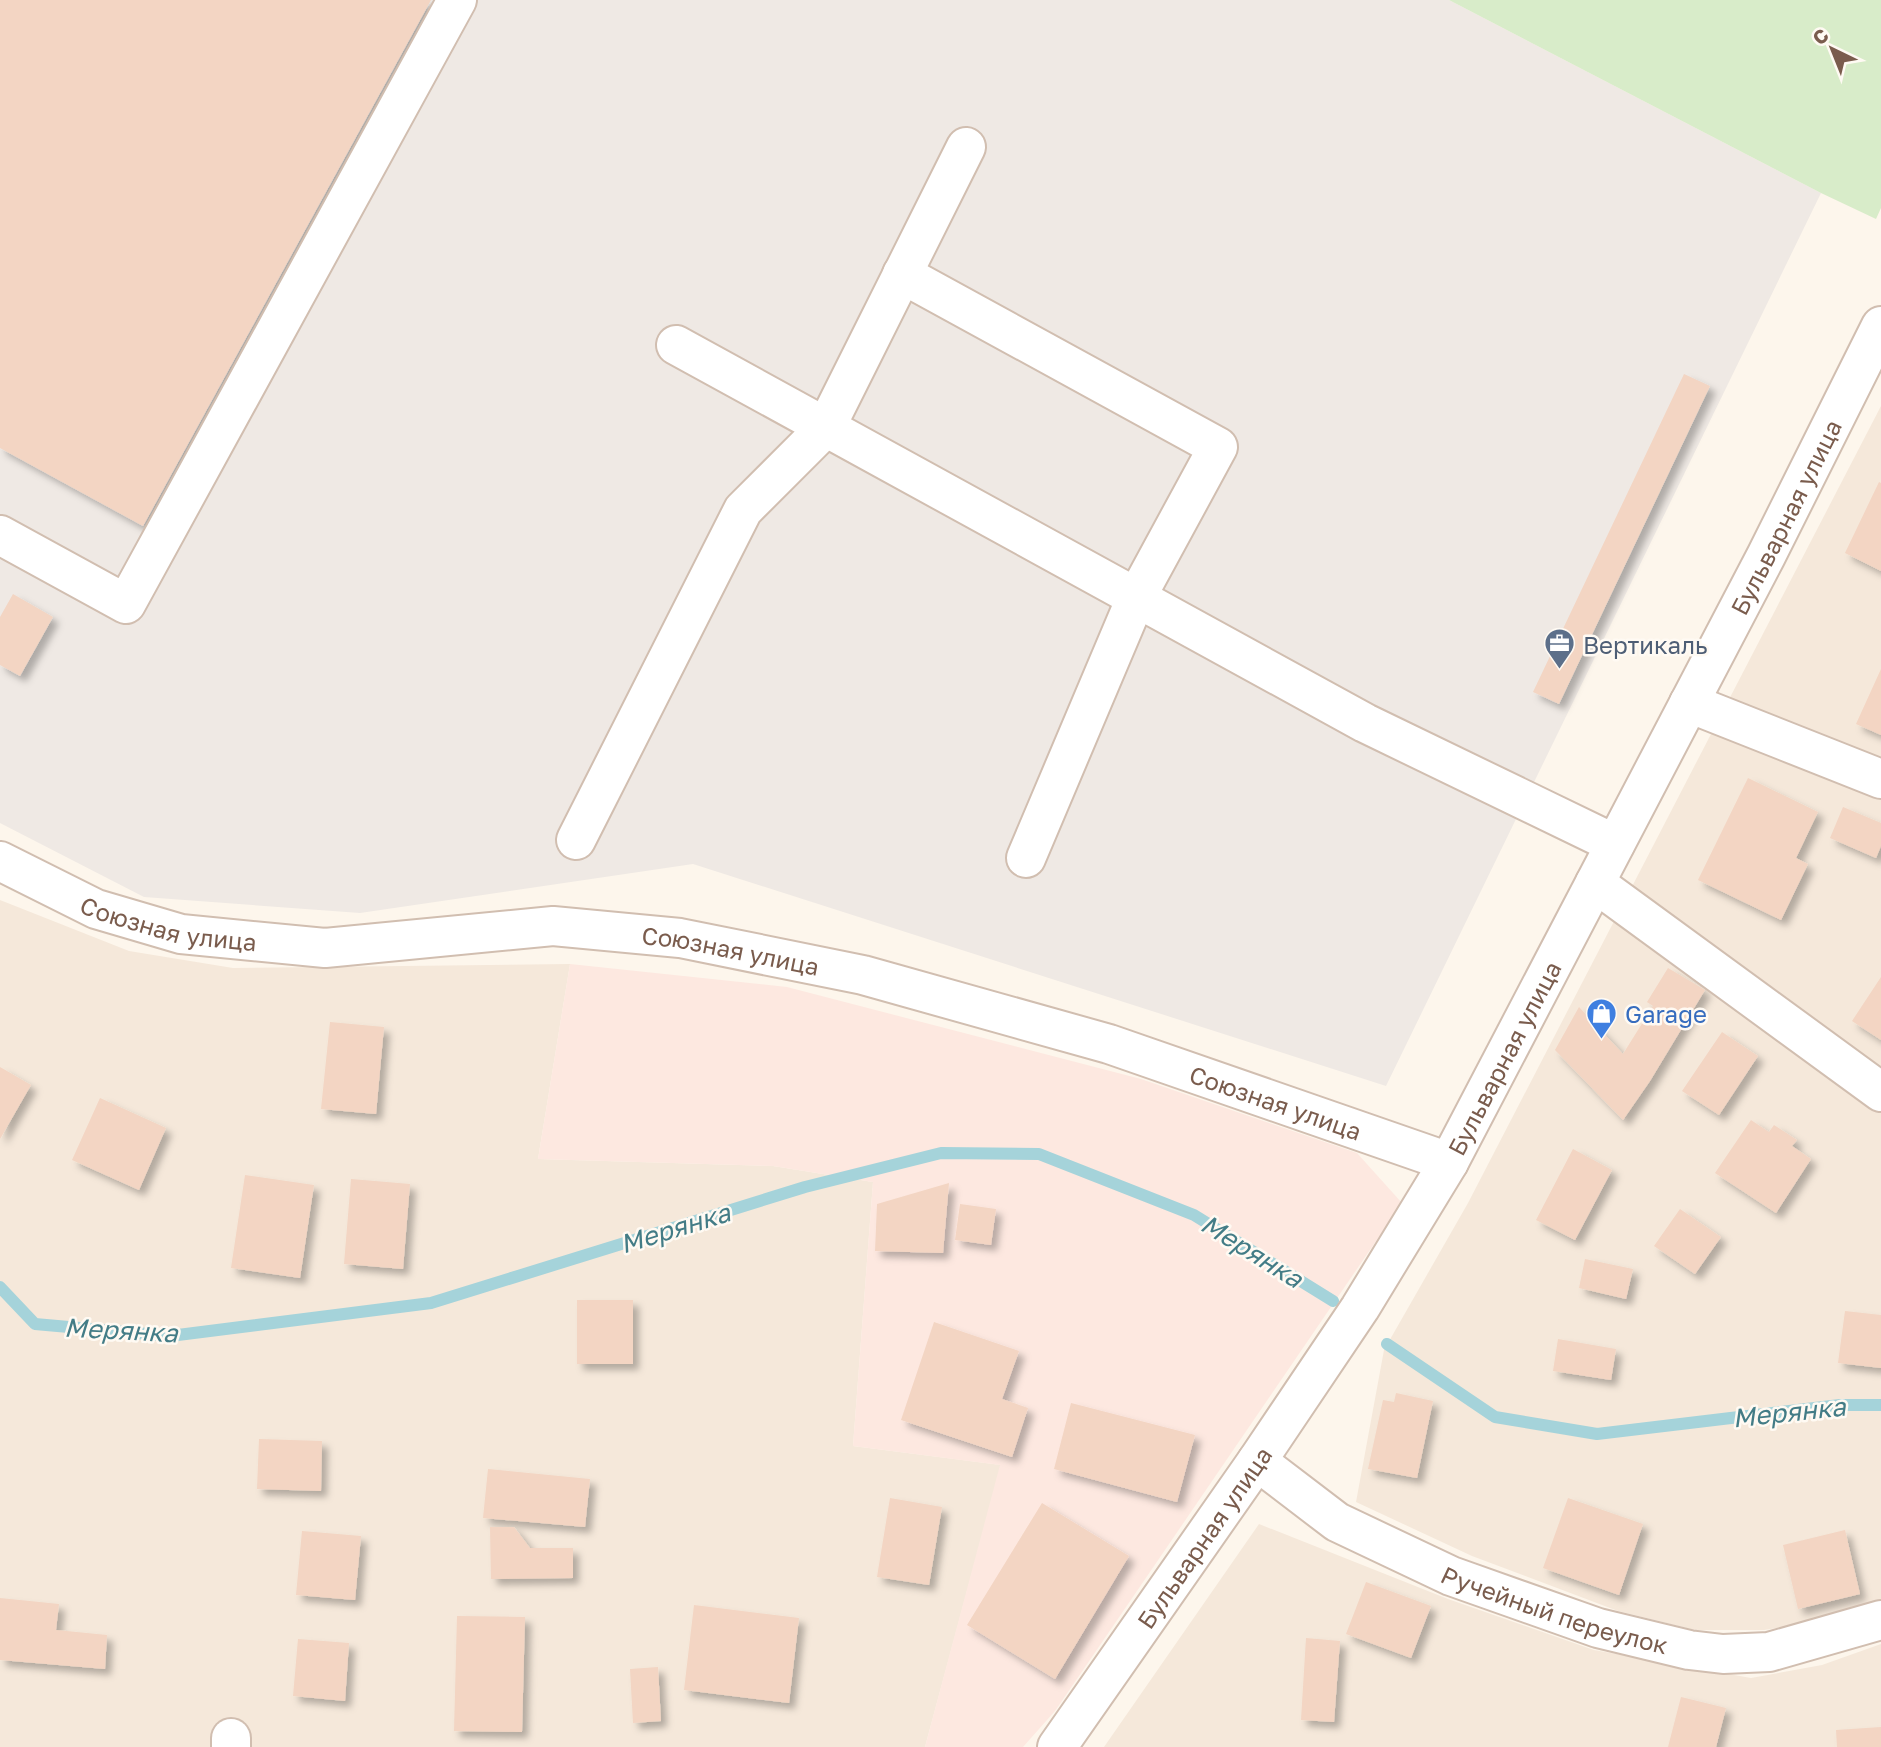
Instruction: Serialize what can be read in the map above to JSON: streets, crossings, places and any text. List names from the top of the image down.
{
  "streets": {
    "street": ["Бульварная улица", "Союзная улица", "Ручейный переулок"]
  },
  "crossings": [
    ["Бульварная улица", "Союзная улица"],
    ["Бульварная улица", "Ручейный переулок"]
  ],
  "water": ["Мерянка"],
  "places": {
    "office": ["Вертикаль"],
    "shop": ["Garage"]
  },
  "north": "top left"
}
